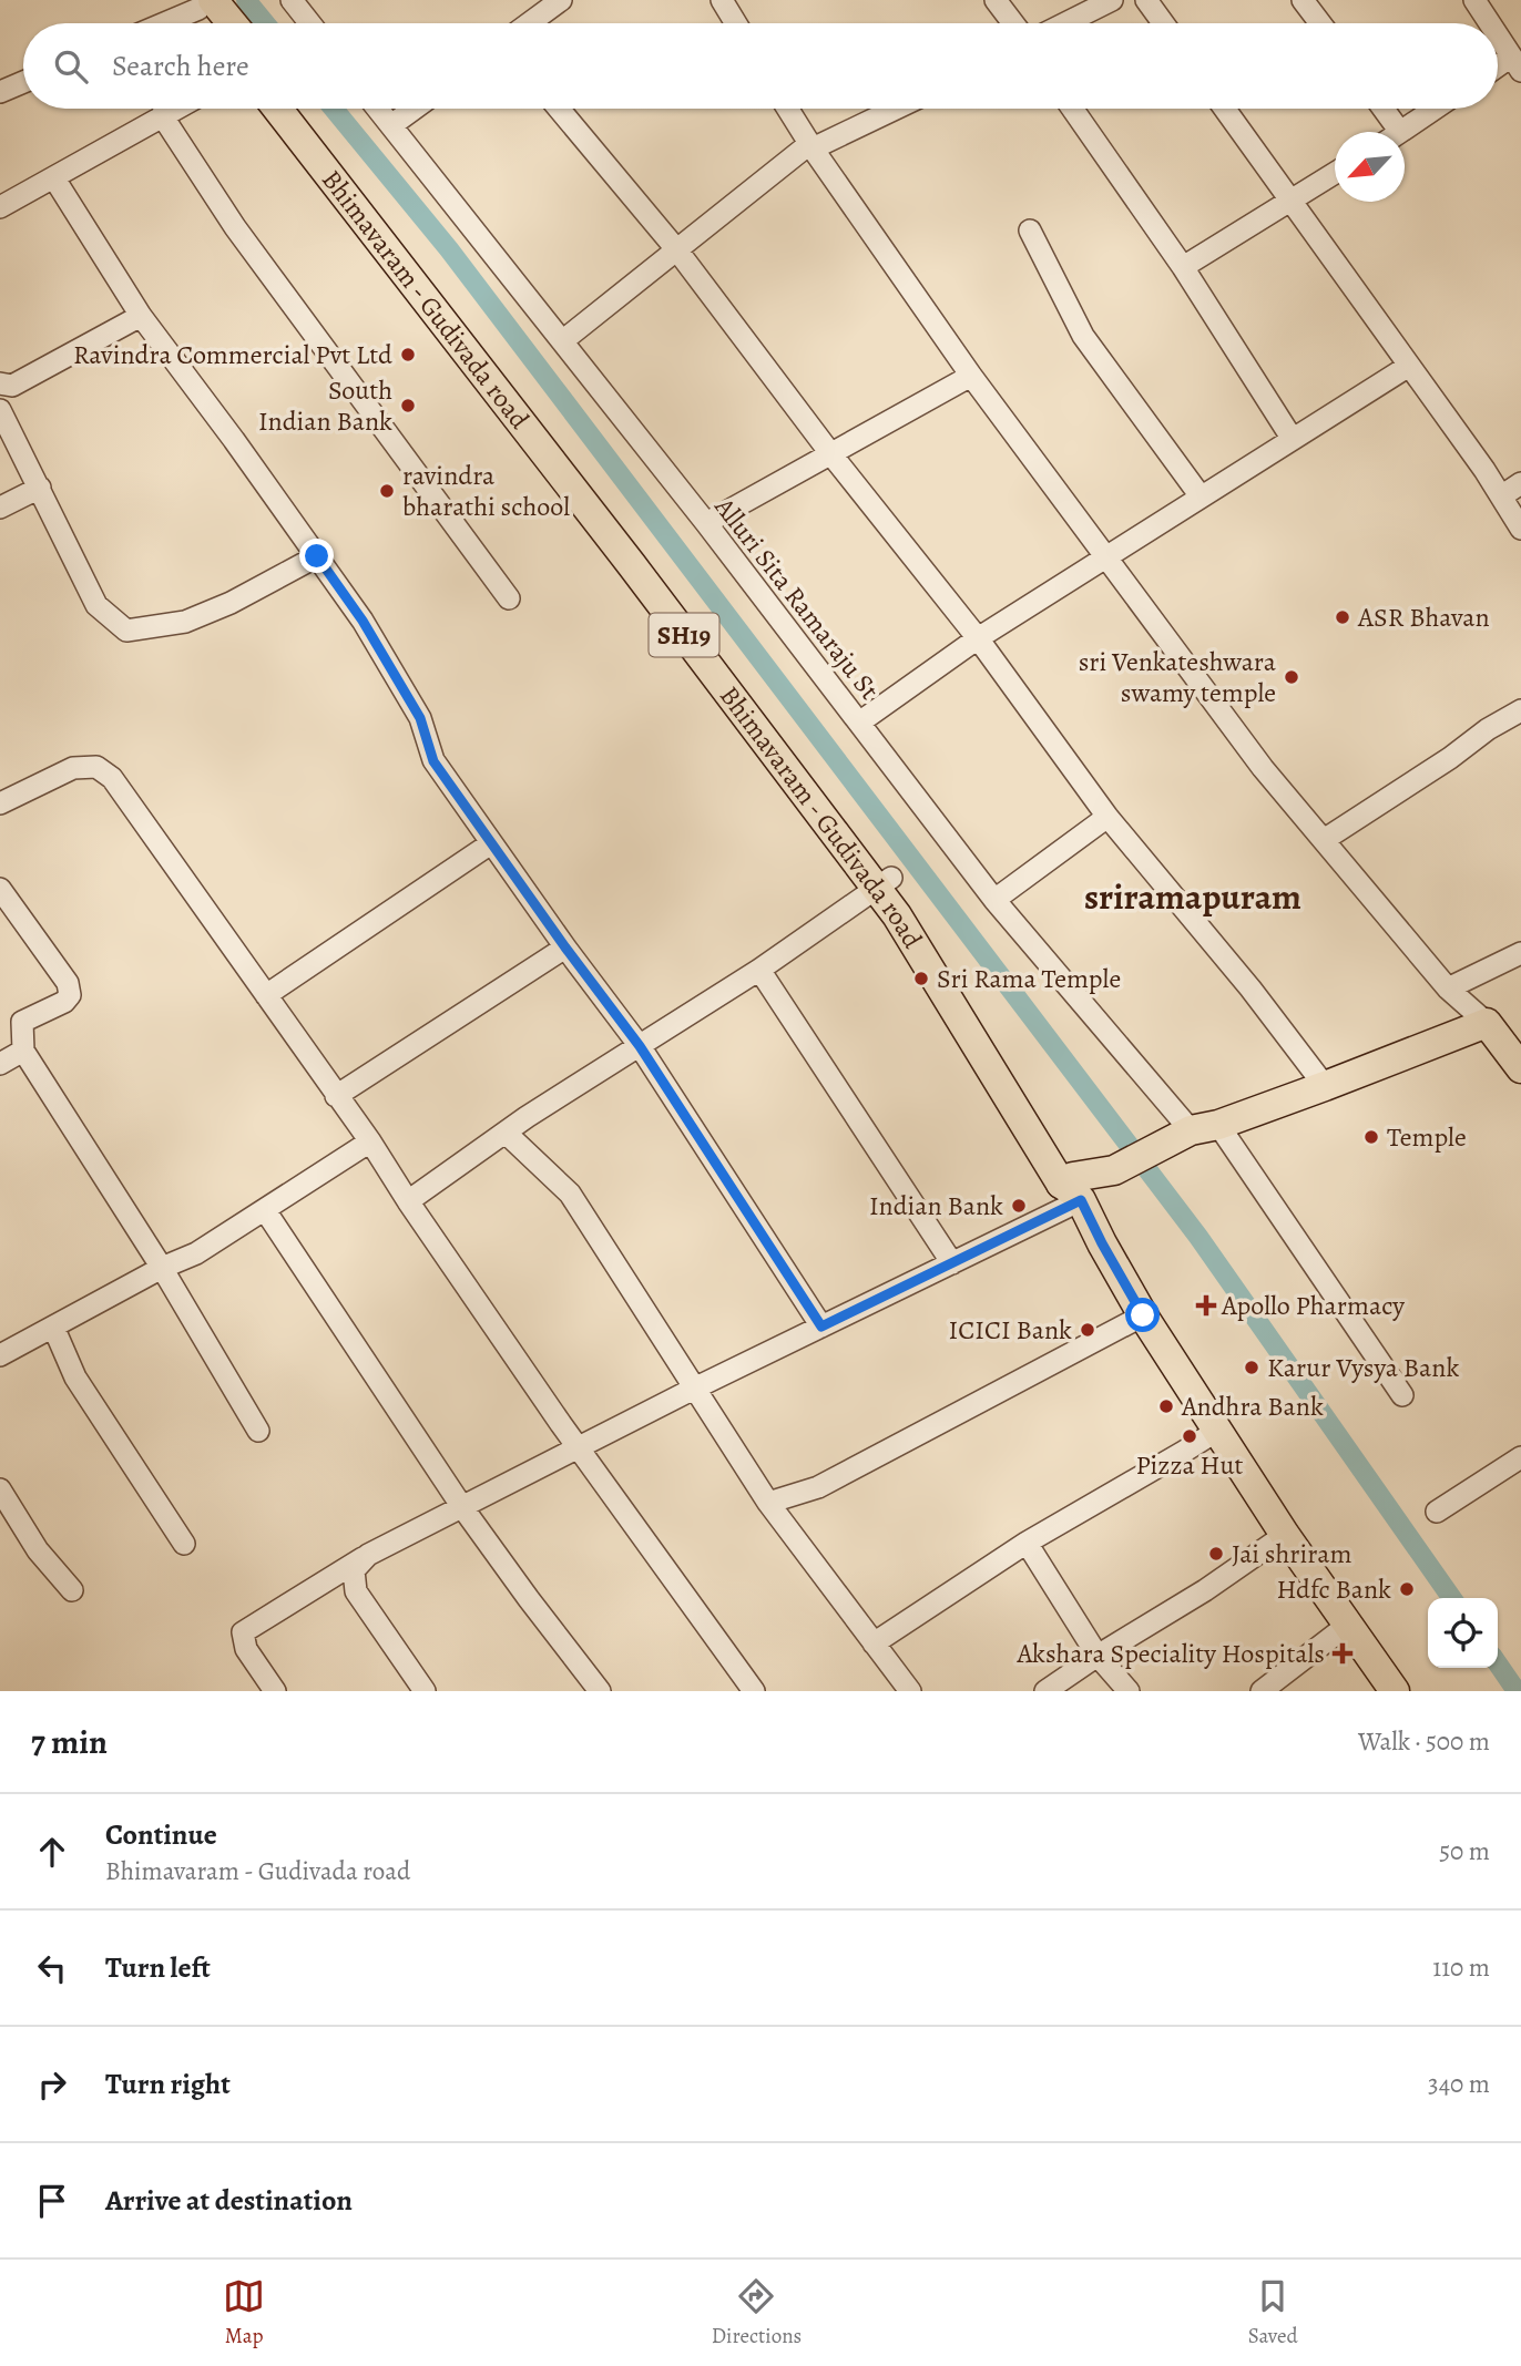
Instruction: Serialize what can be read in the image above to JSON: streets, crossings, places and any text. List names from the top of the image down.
{
  "streets": {
    "main road": ["Bhimavaram - Gudivada road", "SH19"],
    "street": ["Alluri Sita Ramaraju St"]
  },
  "districts": ["sriramapuram"],
  "places": {
    "other": [
      "Ravindra Commercial Pvt Ltd",
      "South Indian Bank",
      "ravindra bharathi school",
      "ASR Bhavan",
      "sri Venkateshwara swamy temple",
      "Sri Rama Temple",
      "Temple",
      "Indian Bank",
      "ICICI Bank",
      "Karur Vysya Bank",
      "Andhra Bank",
      "Pizza Hut",
      "Jai shriram",
      "Hdfc Bank"
    ],
    "health": ["Apollo Pharmacy", "Akshara Speciality Hospitals"]
  },
  "north": "bottom left",
  "page": {
    "search": "Search here",
    "heading": ["7 min", "Walk · 500 m"],
    "list": [
      ["Continue", "Bhimavaram - Gudivada road", "50 m"],
      ["Turn left", "110 m"],
      ["Turn right", "340 m"],
      "Arrive at destination"
    ],
    "nav": ["Map", "Directions", "Saved"]
  }
}
